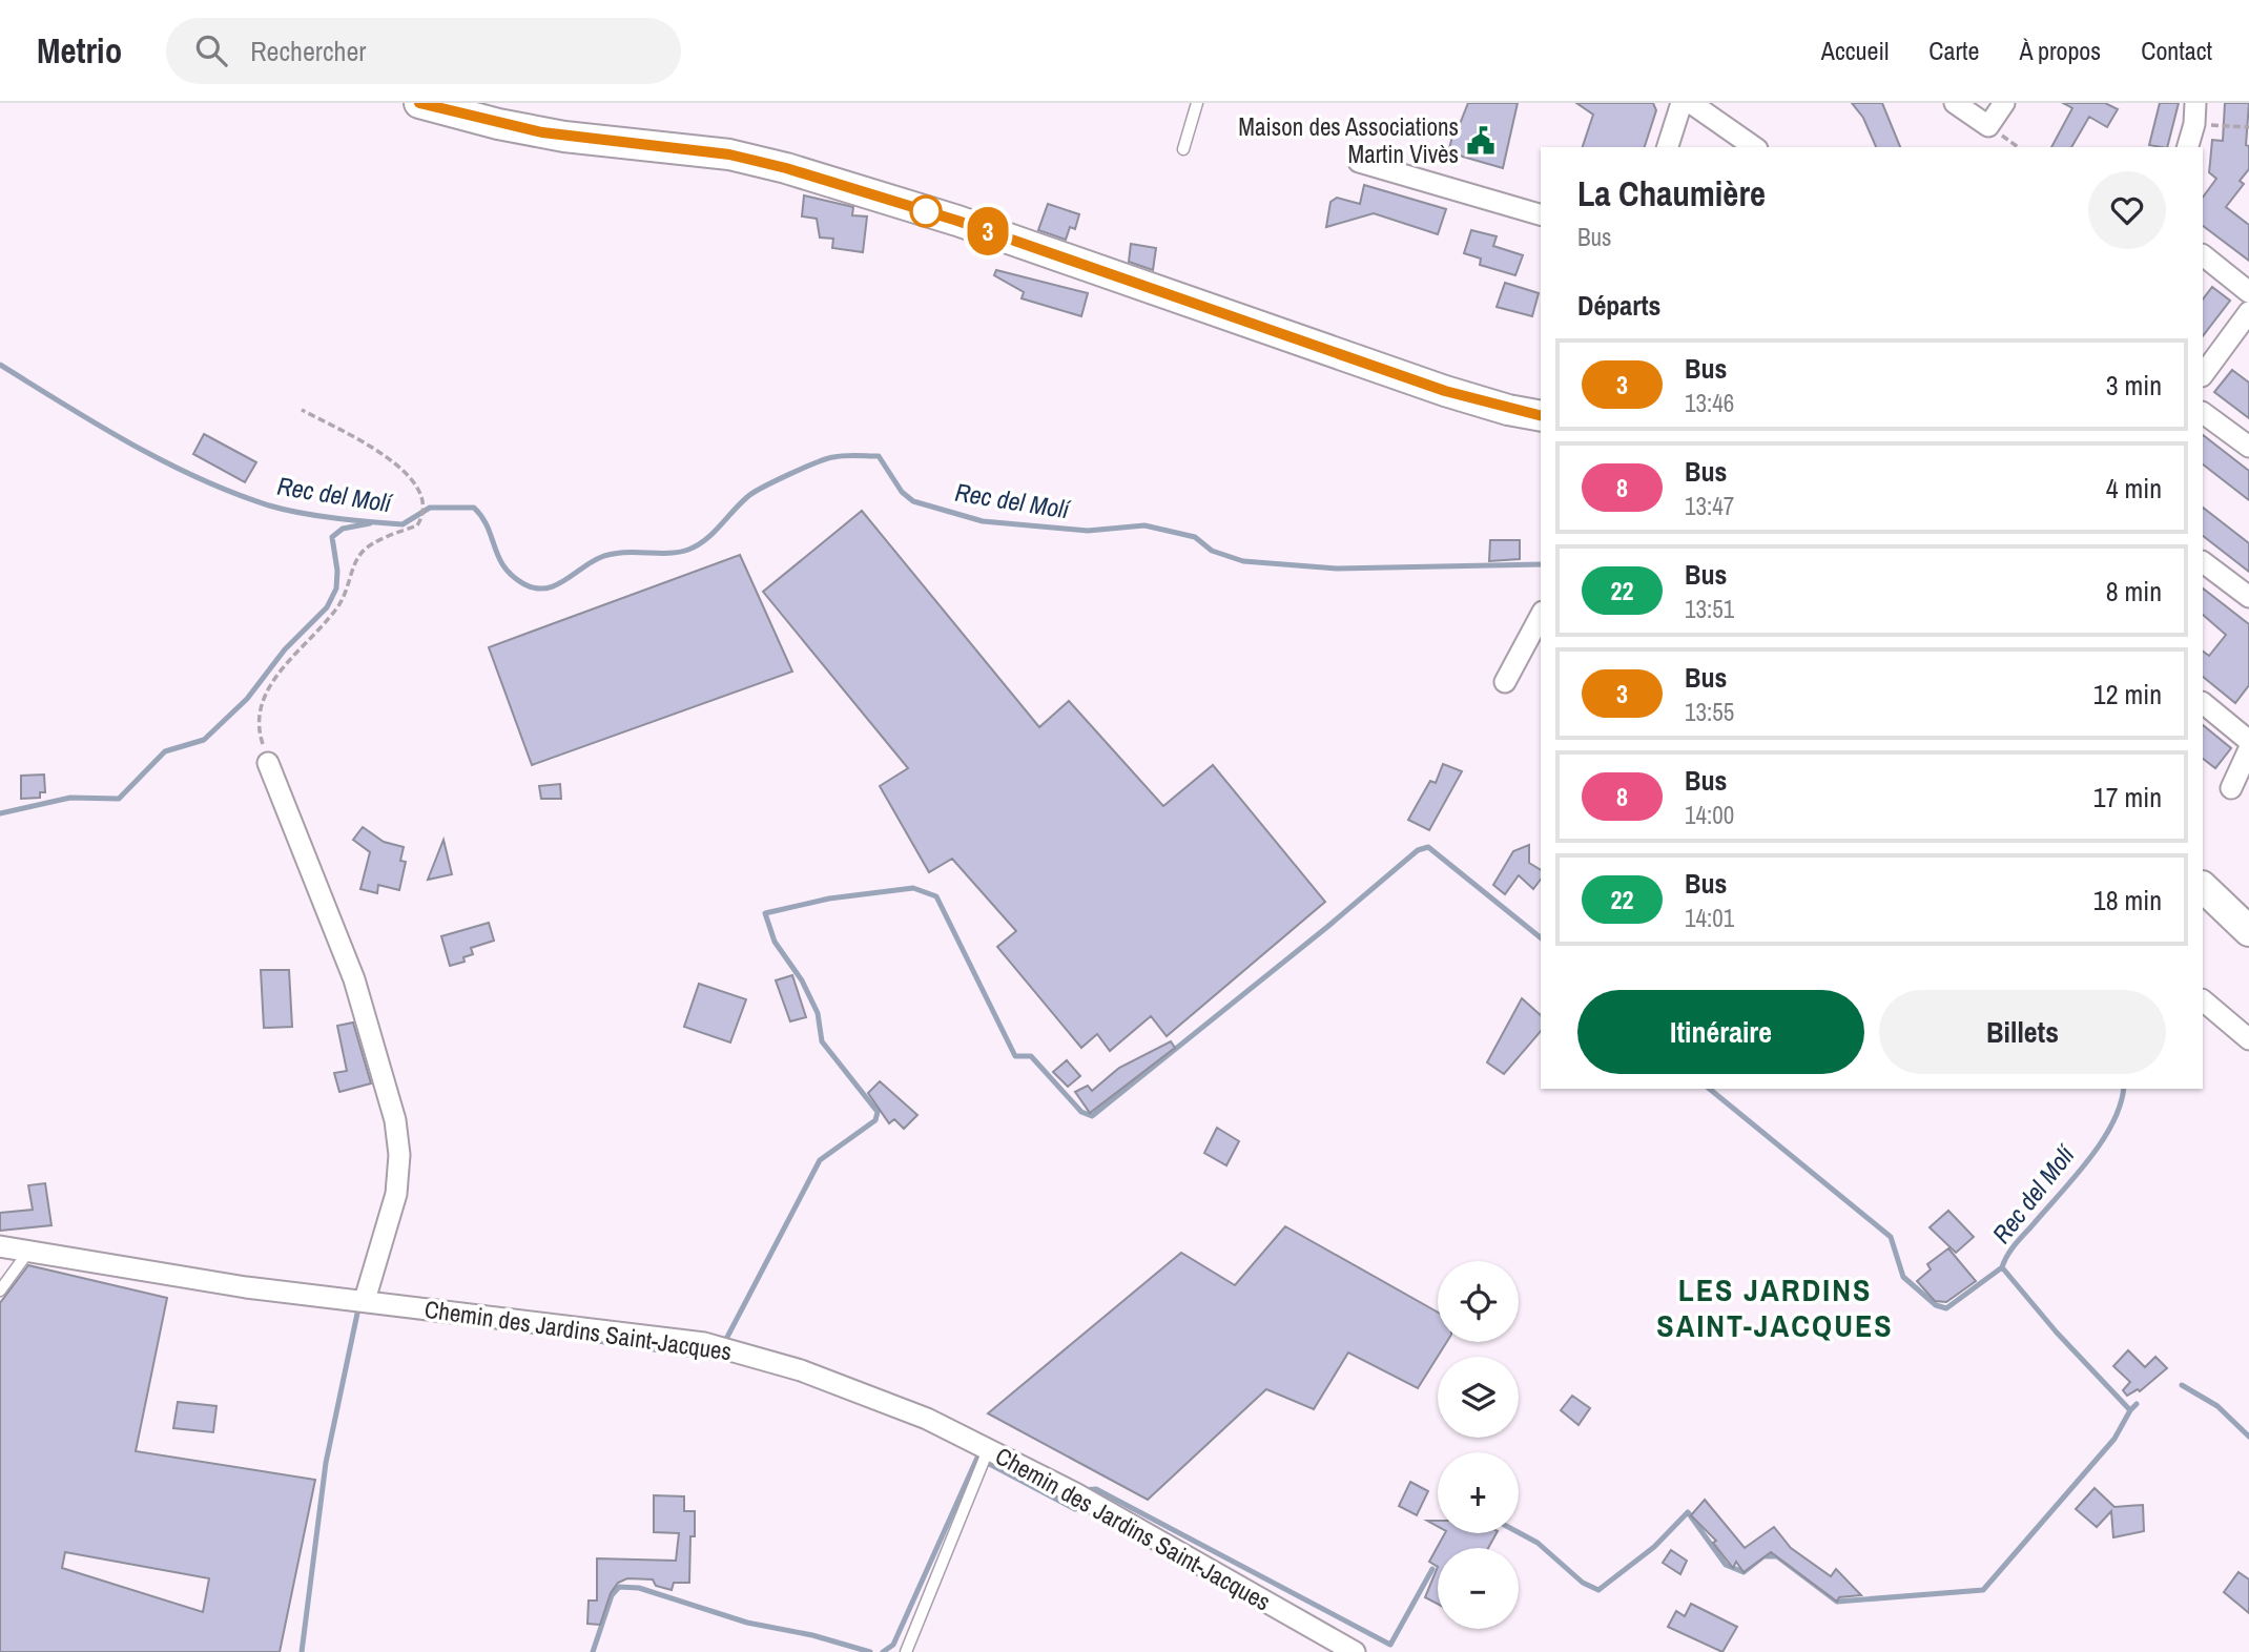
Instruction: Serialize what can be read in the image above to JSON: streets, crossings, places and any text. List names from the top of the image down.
{
  "streets": {
    "street": ["Chemin des Jardins Saint-Jacques"]
  },
  "districts": ["LES JARDINS SAINT-JACQUES"],
  "water": ["Rec del Molí"],
  "places": {
    "public building": ["Maison des Associations Martin Vivès"]
  },
  "lines": ["bus line 3"],
  "page": {
    "header": "Metrio",
    "search": "Rechercher",
    "nav": [
      "Accueil",
      "Carte",
      "À propos",
      "Contact"
    ],
    "on_map": "3",
    "heading": [
      ["La Chaumière", "Bus"],
      "Départs"
    ],
    "list": [
      {
        "mark": "3",
        "name": "Bus",
        "note": "13:46",
        "value": "3 min"
      },
      {
        "mark": "8",
        "name": "Bus",
        "note": "13:47",
        "value": "4 min"
      },
      {
        "mark": "22",
        "name": "Bus",
        "note": "13:51",
        "value": "8 min"
      },
      {
        "mark": "3",
        "name": "Bus",
        "note": "13:55",
        "value": "12 min"
      },
      {
        "mark": "8",
        "name": "Bus",
        "note": "14:00",
        "value": "17 min"
      },
      {
        "mark": "22",
        "name": "Bus",
        "note": "14:01",
        "value": "18 min"
      }
    ],
    "buttons": ["Itinéraire", "Billets"],
    "map_buttons": ["+", "−"]
  }
}
